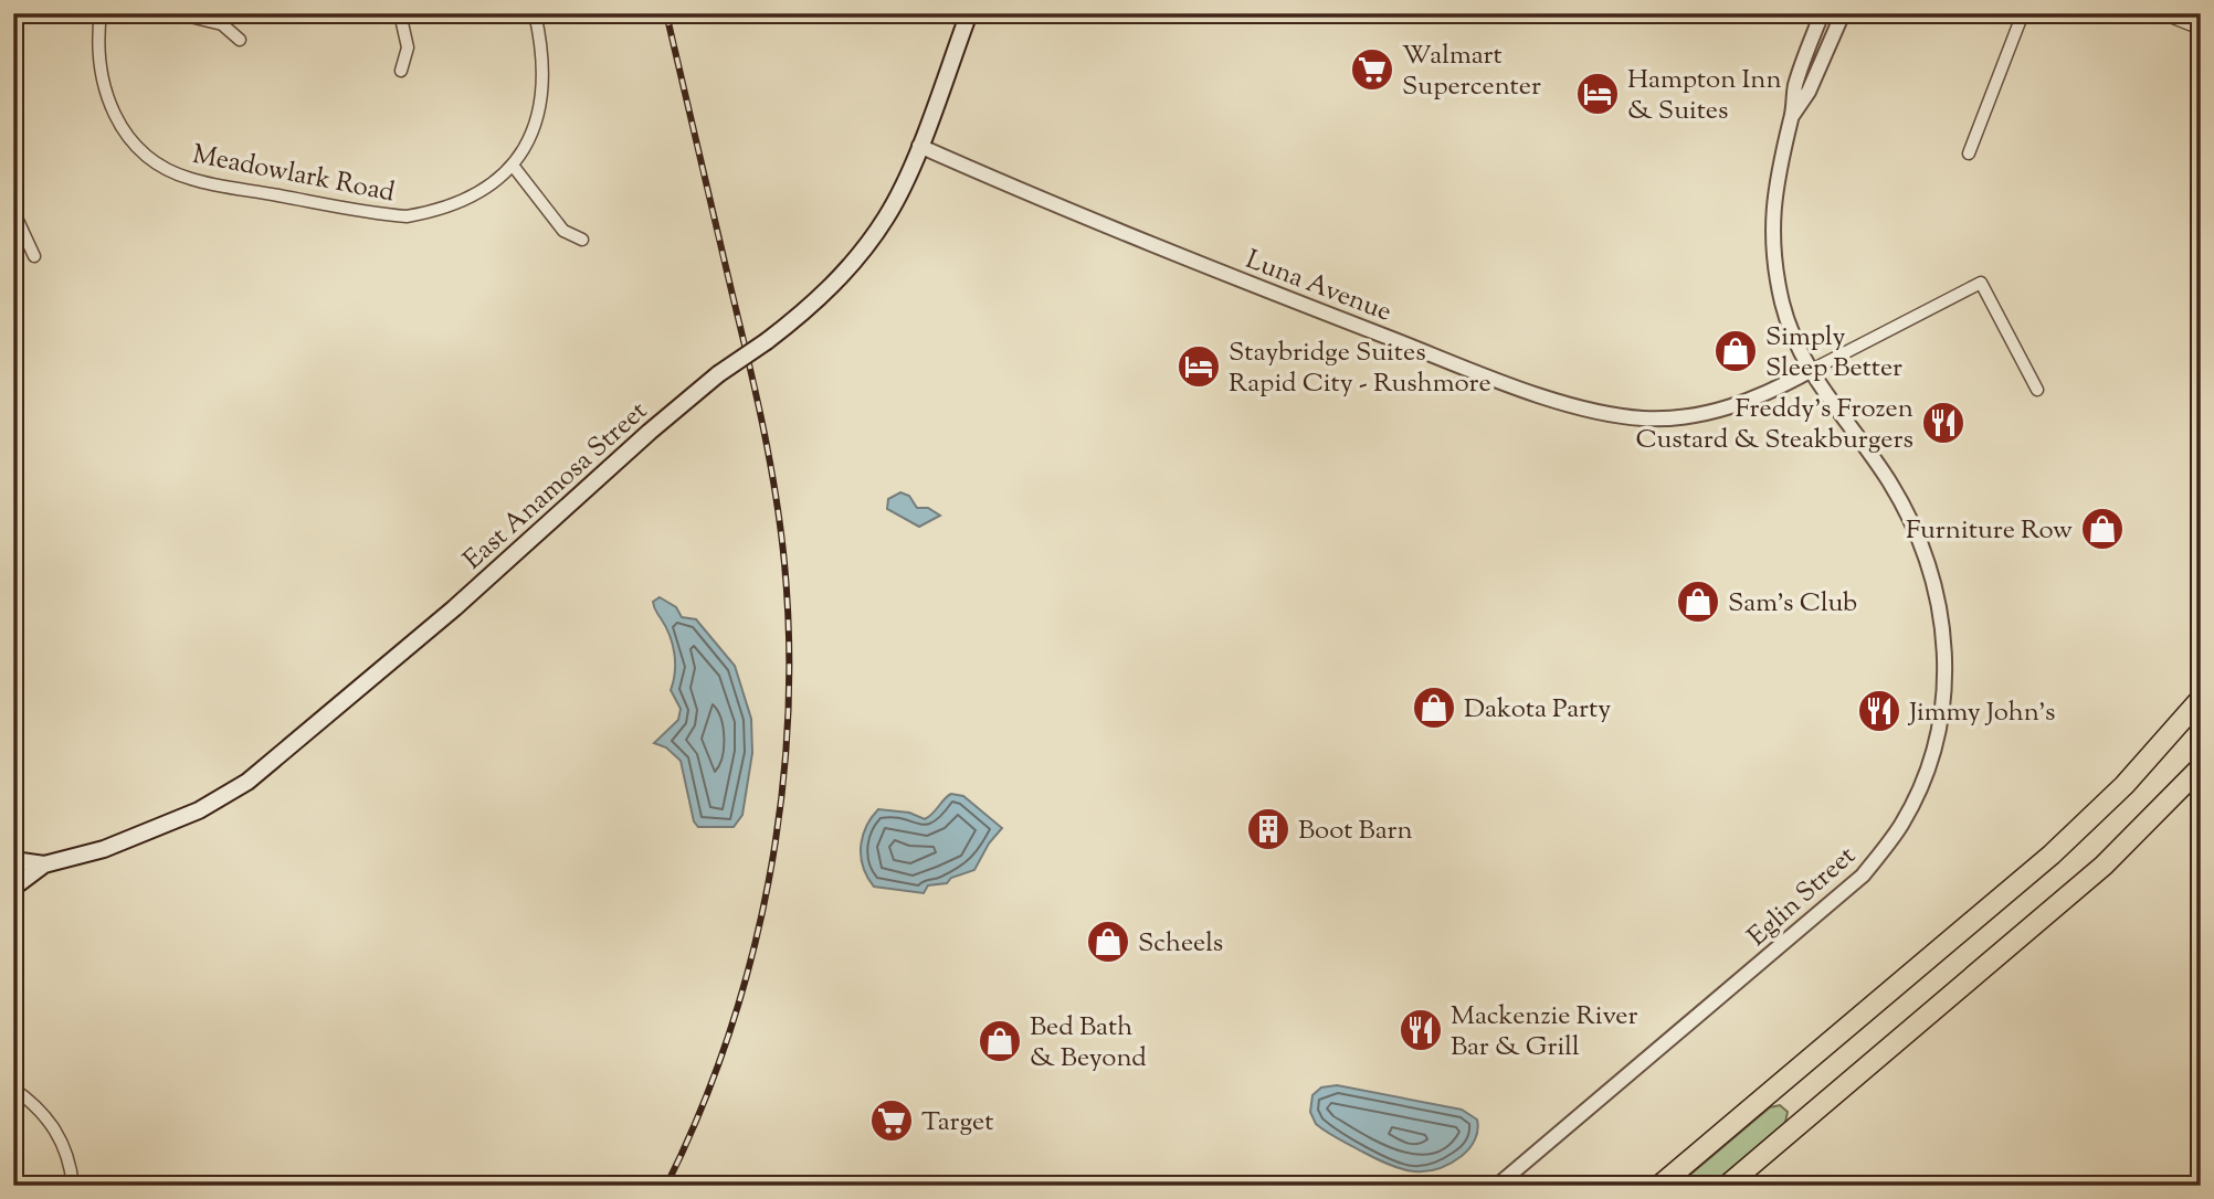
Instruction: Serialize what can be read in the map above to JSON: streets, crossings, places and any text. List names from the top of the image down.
{
  "streets": {
    "main road": ["East Anamosa Street"],
    "street": ["Meadowlark Road", "Luna Avenue", "Eglin Street"]
  },
  "crossings": [
    ["Luna Avenue", "East Anamosa Street"],
    ["Luna Avenue", "Eglin Street"]
  ],
  "places": {
    "supermarket": ["Walmart Supercenter", "Target"],
    "hotel": ["Hampton Inn & Suites", "Staybridge Suites Rapid City - Rushmore"],
    "shop": [
      "Simply Sleep Better",
      "Furniture Row",
      "Sam's Club",
      "Dakota Party",
      "Scheels",
      "Bed Bath & Beyond"
    ],
    "restaurant": ["Freddy's Frozen Custard & Steakburgers", "Jimmy John's", "Mackenzie River Bar & Grill"],
    "building": ["Boot Barn"]
  }
}
